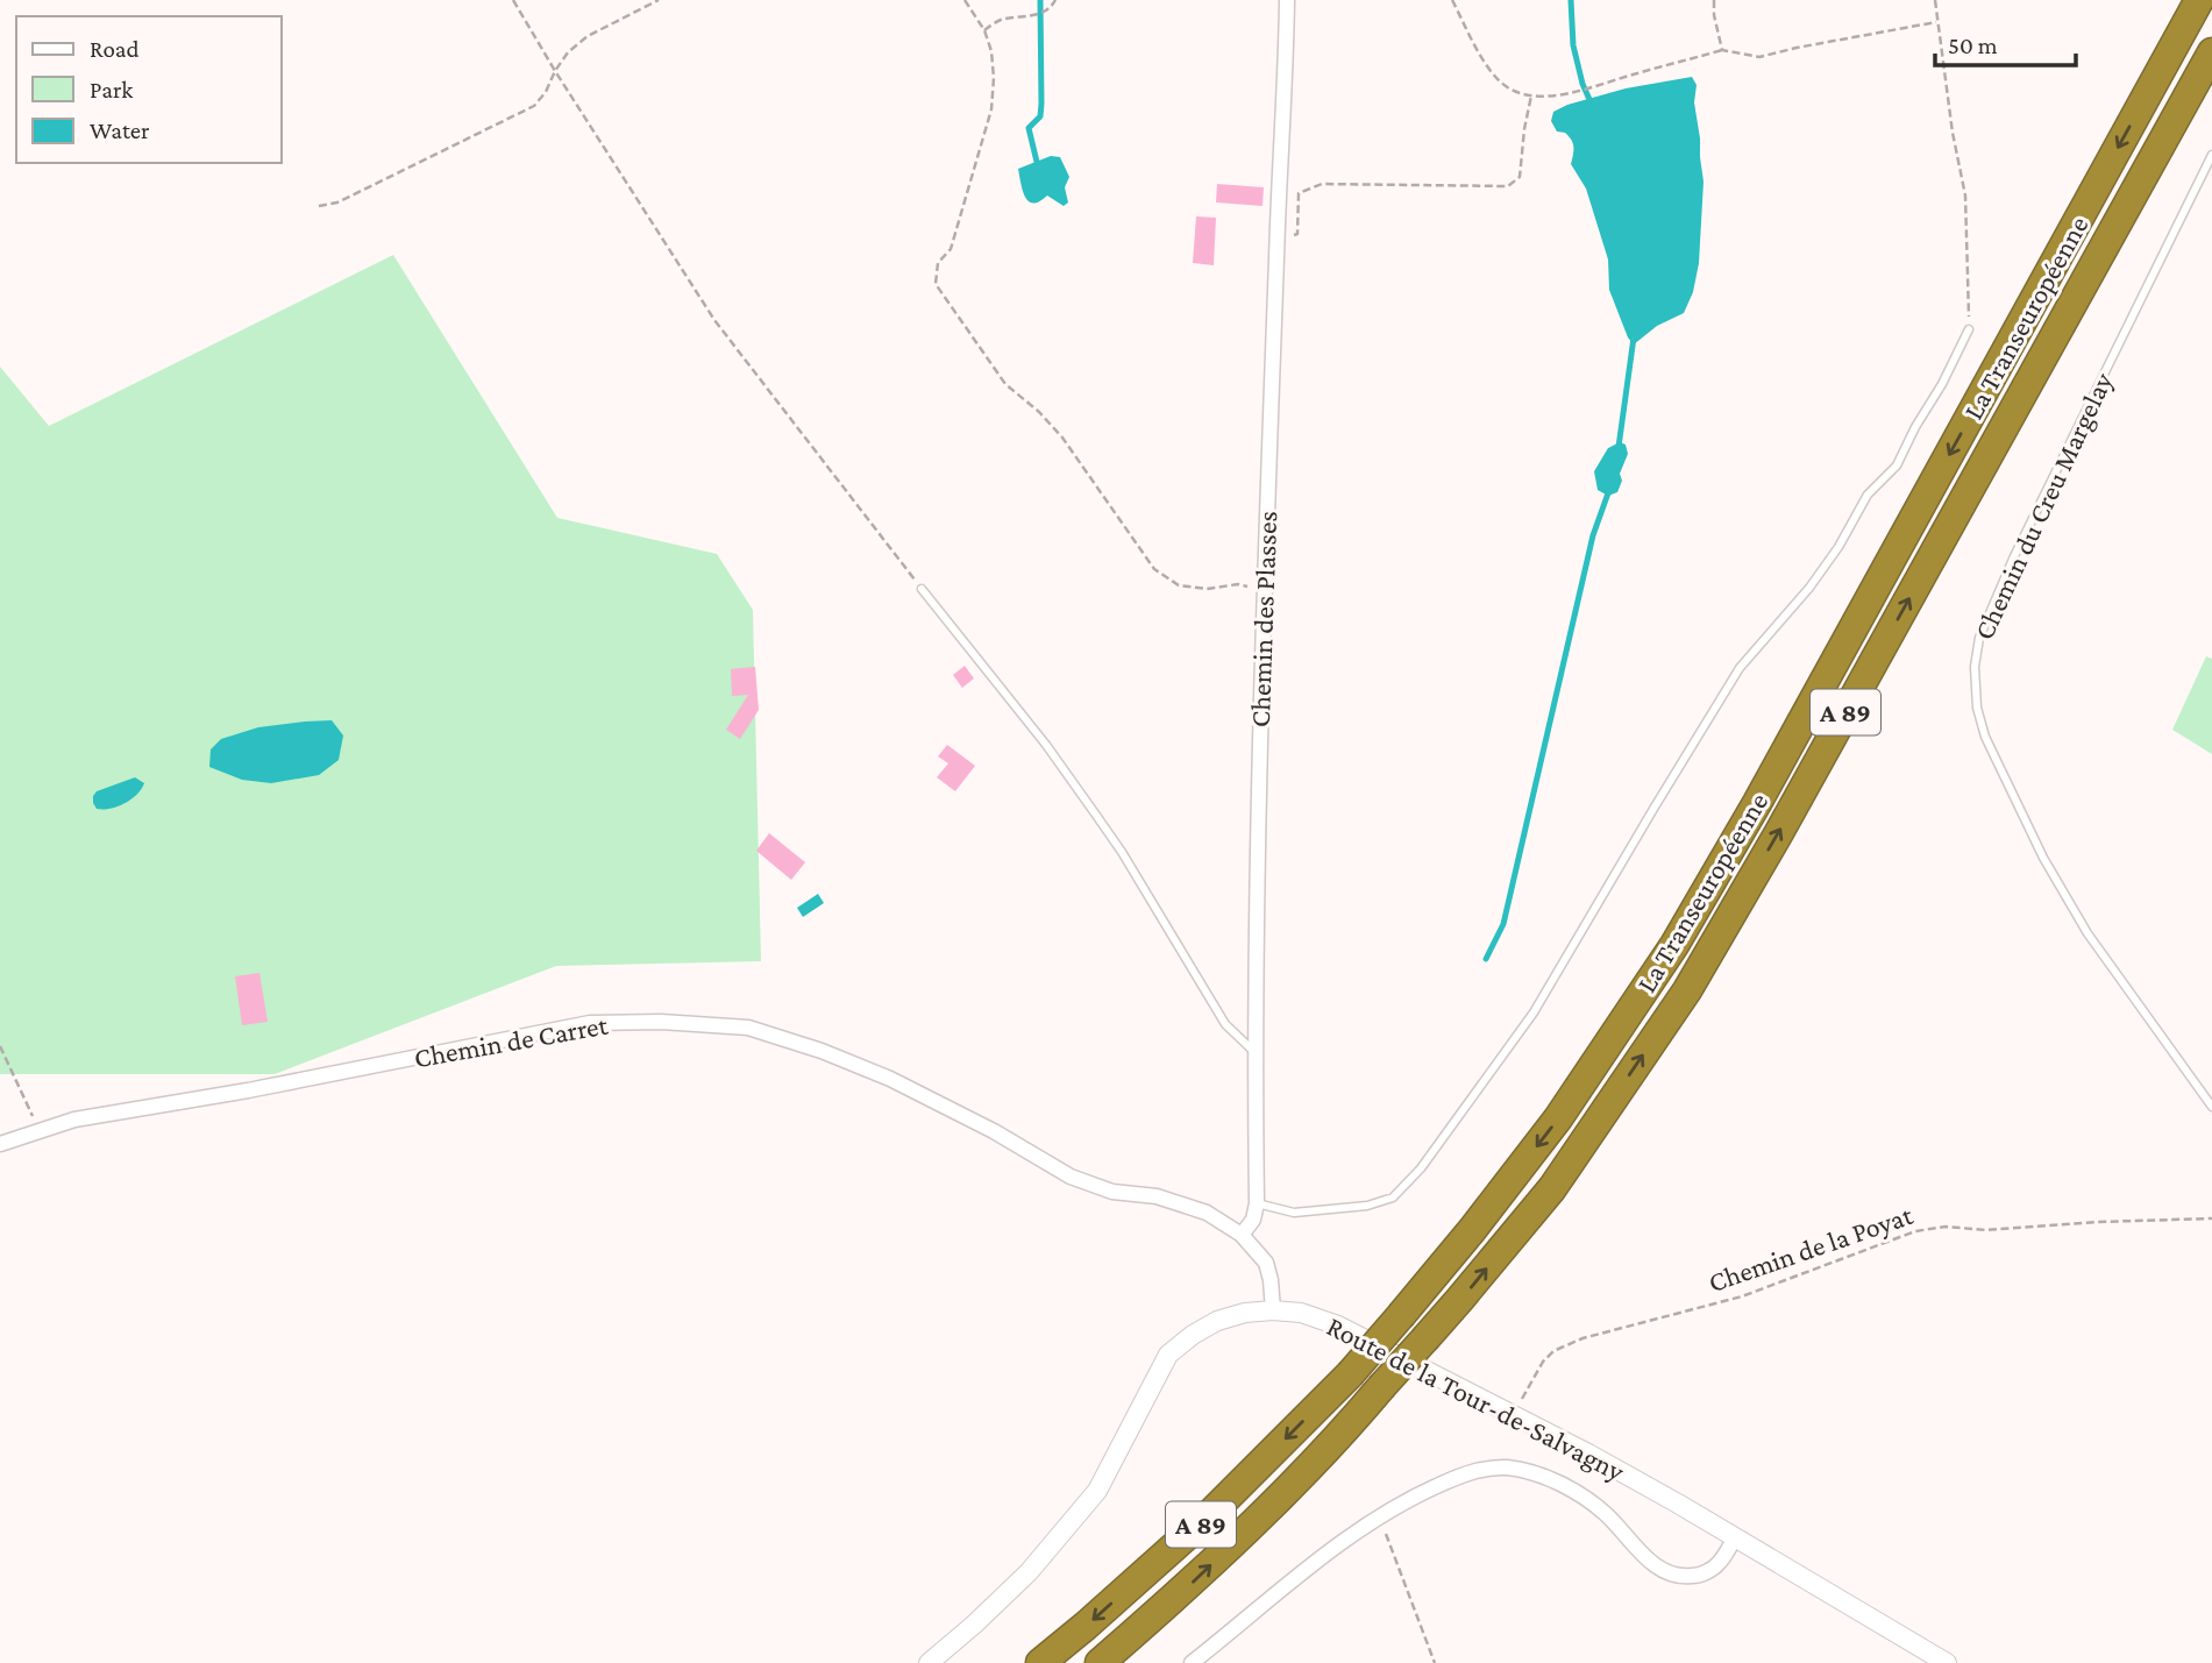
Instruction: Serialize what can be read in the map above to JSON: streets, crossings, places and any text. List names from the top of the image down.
{
  "streets": {
    "highway": ["La Transeuropéenne", "A 89"],
    "street": ["Chemin des Plasses", "Chemin de Carret", "Route de la Tour-de-Salvagny"],
    "lane": ["Chemin du Creu Margelay"],
    "path": ["Chemin de la Poyat"]
  },
  "crossings": [
    ["Chemin des Plasses", "Chemin de Carret"],
    ["Chemin de Carret", "Route de la Tour-de-Salvagny"],
    ["Chemin de la Poyat", "Route de la Tour-de-Salvagny"]
  ],
  "legend": ["Road", "Park", "Water"],
  "scale_bar": "50 m"
}
